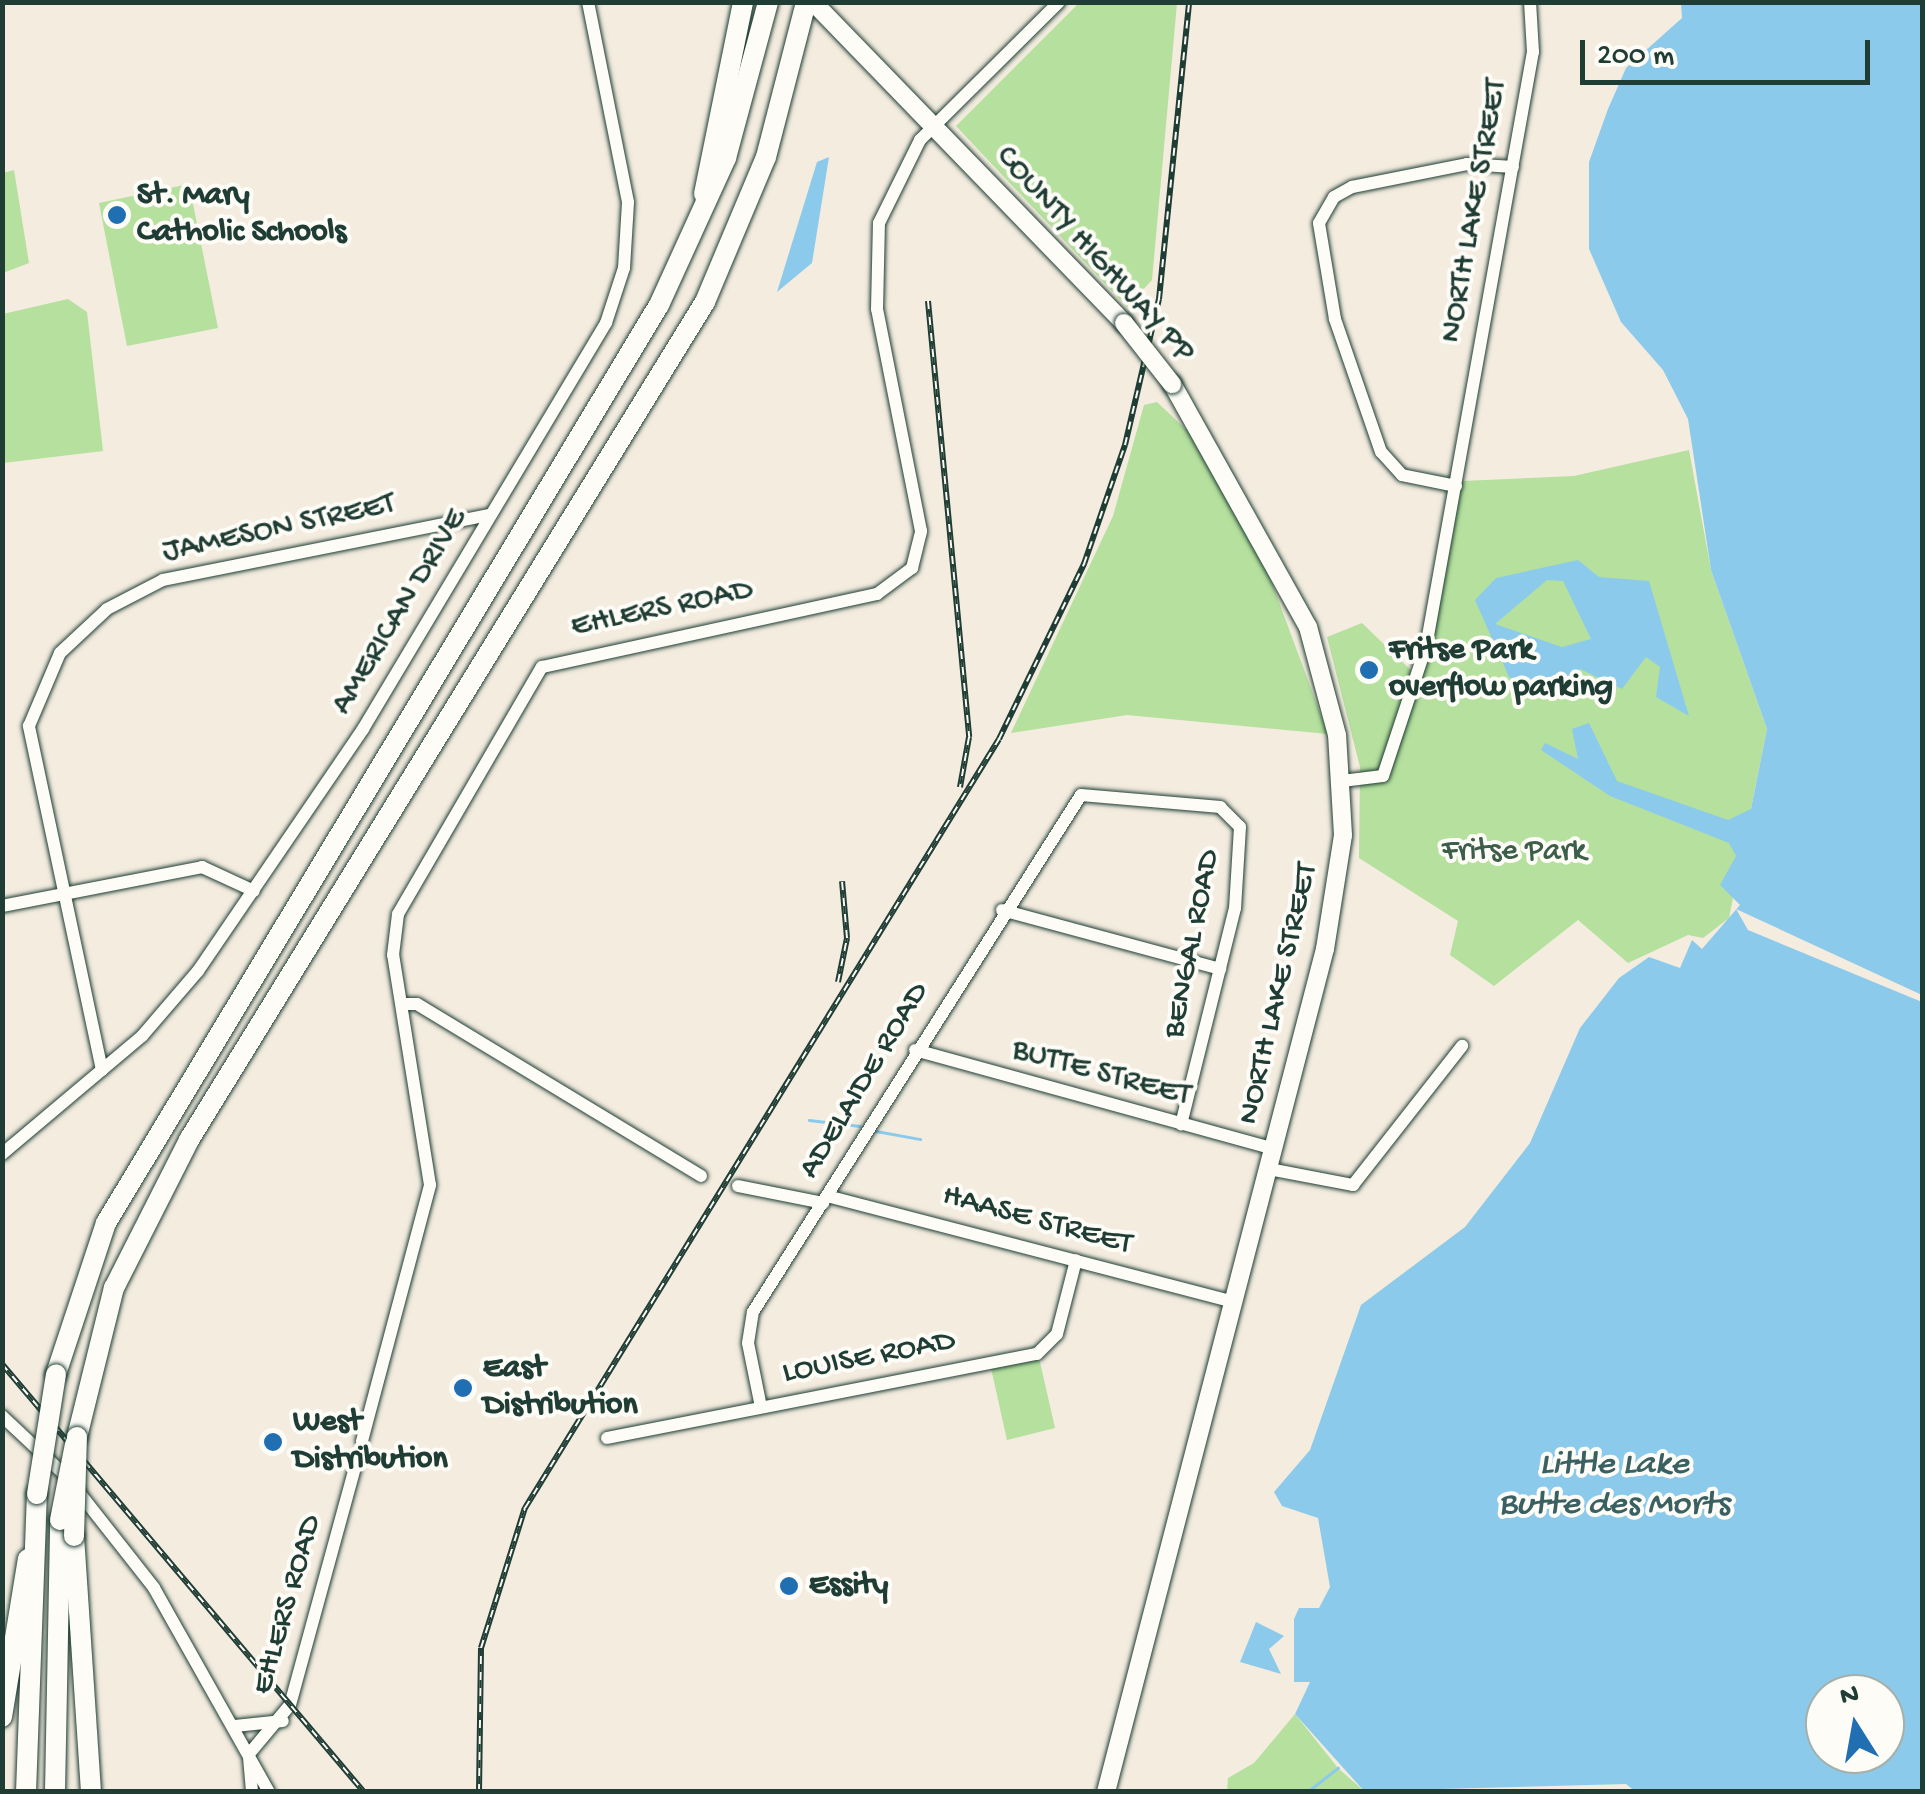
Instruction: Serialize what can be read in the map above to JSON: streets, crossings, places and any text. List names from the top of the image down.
{
  "streets": {
    "main road": ["NORTH LAKE STREET", "COUNTY HIGHWAY PP"],
    "street": [
      "JAMESON STREET",
      "EHLERS ROAD",
      "AMERICAN DRIVE",
      "BENGAL ROAD",
      "BUTTE STREET",
      "ADELAIDE ROAD",
      "HAASE STREET",
      "LOUISE ROAD"
    ]
  },
  "crossings": [
    ["NORTH LAKE STREET", "COUNTY HIGHWAY PP"],
    ["NORTH LAKE STREET", "BUTTE STREET"],
    ["NORTH LAKE STREET", "HAASE STREET"],
    ["COUNTY HIGHWAY PP", "EHLERS ROAD"],
    ["JAMESON STREET", "AMERICAN DRIVE"],
    ["BENGAL ROAD", "BUTTE STREET"],
    ["BENGAL ROAD", "ADELAIDE ROAD"],
    ["BUTTE STREET", "ADELAIDE ROAD"],
    ["ADELAIDE ROAD", "HAASE STREET"],
    ["ADELAIDE ROAD", "LOUISE ROAD"],
    ["HAASE STREET", "LOUISE ROAD"]
  ],
  "water": ["Little Lake Butte des Morts"],
  "parks": ["Fritse Park"],
  "places": [
    "St. Mary Catholic Schools",
    "Fritse Park overflow parking",
    "East Distribution",
    "West Distribution",
    "Essity"
  ],
  "scale_bar": "200 m",
  "north": "top"
}
